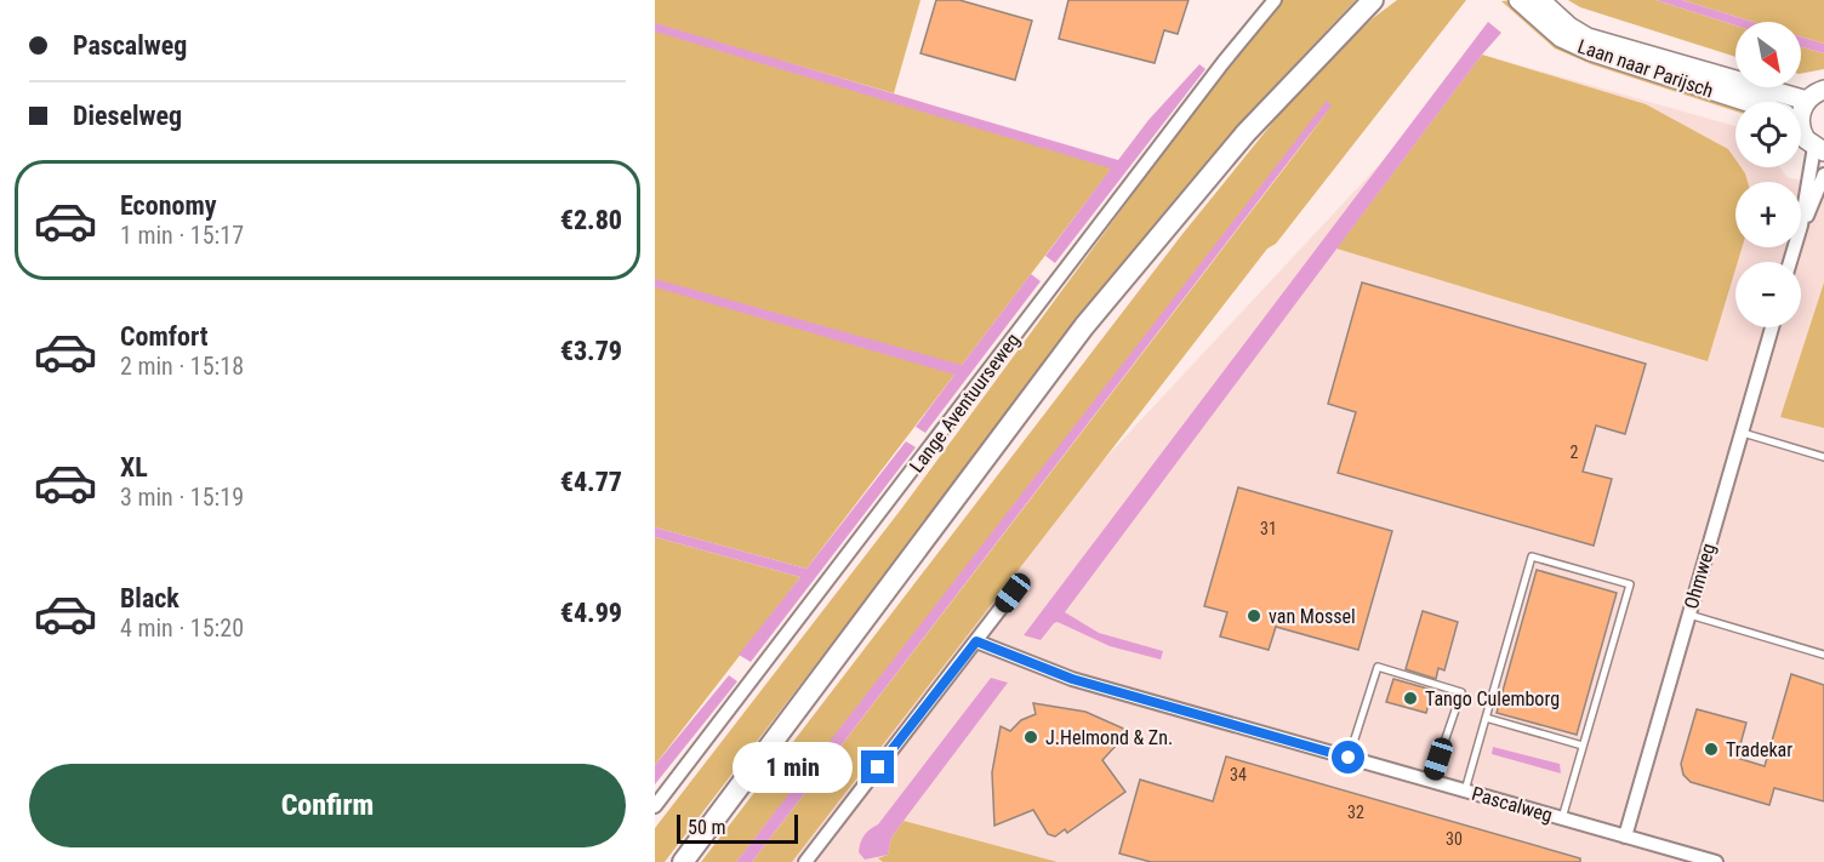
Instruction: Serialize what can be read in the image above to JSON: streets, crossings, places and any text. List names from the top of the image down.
{
  "streets": {
    "street": [
      "Laan naar Parijsch",
      "Lange Aventuurseweg",
      "Ohmweg",
      "Pascalweg"
    ]
  },
  "crossings": [
    ["Ohmweg", "Pascalweg"]
  ],
  "places": [
    "van Mossel",
    "Tango Culemborg",
    "J.Helmond & Zn.",
    "Tradekar"
  ],
  "house_numbers": [
    "2",
    "31",
    "34",
    "32",
    "30"
  ],
  "scale_bar": "50 m",
  "north": "bottom right",
  "page": {
    "banner": ["Pascalweg", "Dieselweg"],
    "map_buttons": ["+", "−"],
    "list": [
      {
        "name": "Economy",
        "note": "1 min · 15:17",
        "value": "€2.80"
      },
      {
        "name": "Comfort",
        "note": "2 min · 15:18",
        "value": "€3.79"
      },
      {
        "name": "XL",
        "note": "3 min · 15:19",
        "value": "€4.77"
      },
      {
        "name": "Black",
        "note": "4 min · 15:20",
        "value": "€4.99"
      }
    ],
    "bubble": "1 min",
    "buttons": "Confirm",
    "scale": "50 m"
  }
}
